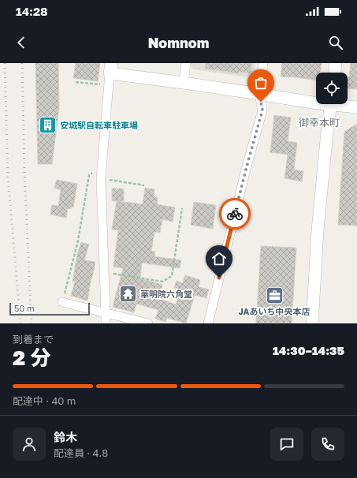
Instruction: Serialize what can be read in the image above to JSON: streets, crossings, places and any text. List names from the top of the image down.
{
  "districts": ["御幸本町"],
  "places": {
    "building": ["安城駅自転車駐車場"],
    "temple": ["華明院六角堂"],
    "office": ["JAあいち中央本店"]
  },
  "scale_bar": "50 m",
  "page": {
    "status": "14:28",
    "header": "Nomnom",
    "scale": "50 m",
    "heading": ["2 分", "到着まで", "14:30–14:35"],
    "panel": ["鈴木", "配達員 · 4.8"],
    "bar": "配達中 · 40 m"
  }
}
